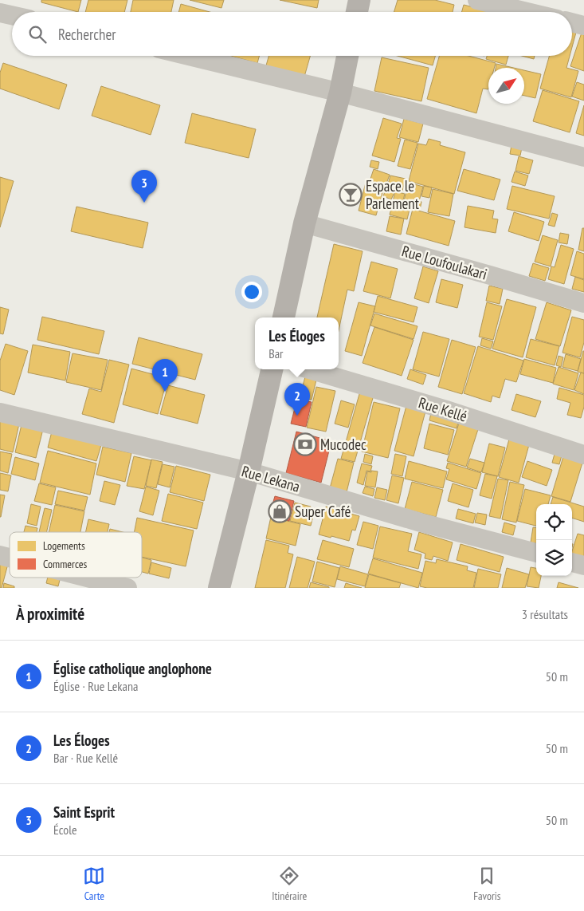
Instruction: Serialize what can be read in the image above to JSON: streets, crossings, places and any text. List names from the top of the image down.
{
  "streets": {
    "street": ["Rue Loufoulakari", "Rue Kellé", "Rue Lekana"]
  },
  "places": {
    "bar": ["Espace le Parlement"],
    "bank": ["Mucodec"],
    "shop": ["Super Café"]
  },
  "legend": ["Logements", "Commerces"],
  "north": "top right",
  "page": {
    "search": "Rechercher",
    "pins": ["3", "1", "2"],
    "popup": ["Les Éloges", "Bar"],
    "heading": ["À proximité", "3 résultats"],
    "list": [
      {
        "mark": "1",
        "name": "Église catholique anglophone",
        "note": "Église · Rue Lekana",
        "value": "50 m"
      },
      {
        "mark": "2",
        "name": "Les Éloges",
        "note": "Bar · Rue Kellé",
        "value": "50 m"
      },
      {
        "mark": "3",
        "name": "Saint Esprit",
        "note": "École",
        "value": "50 m"
      }
    ],
    "nav": ["Carte", "Itinéraire", "Favoris"]
  }
}
